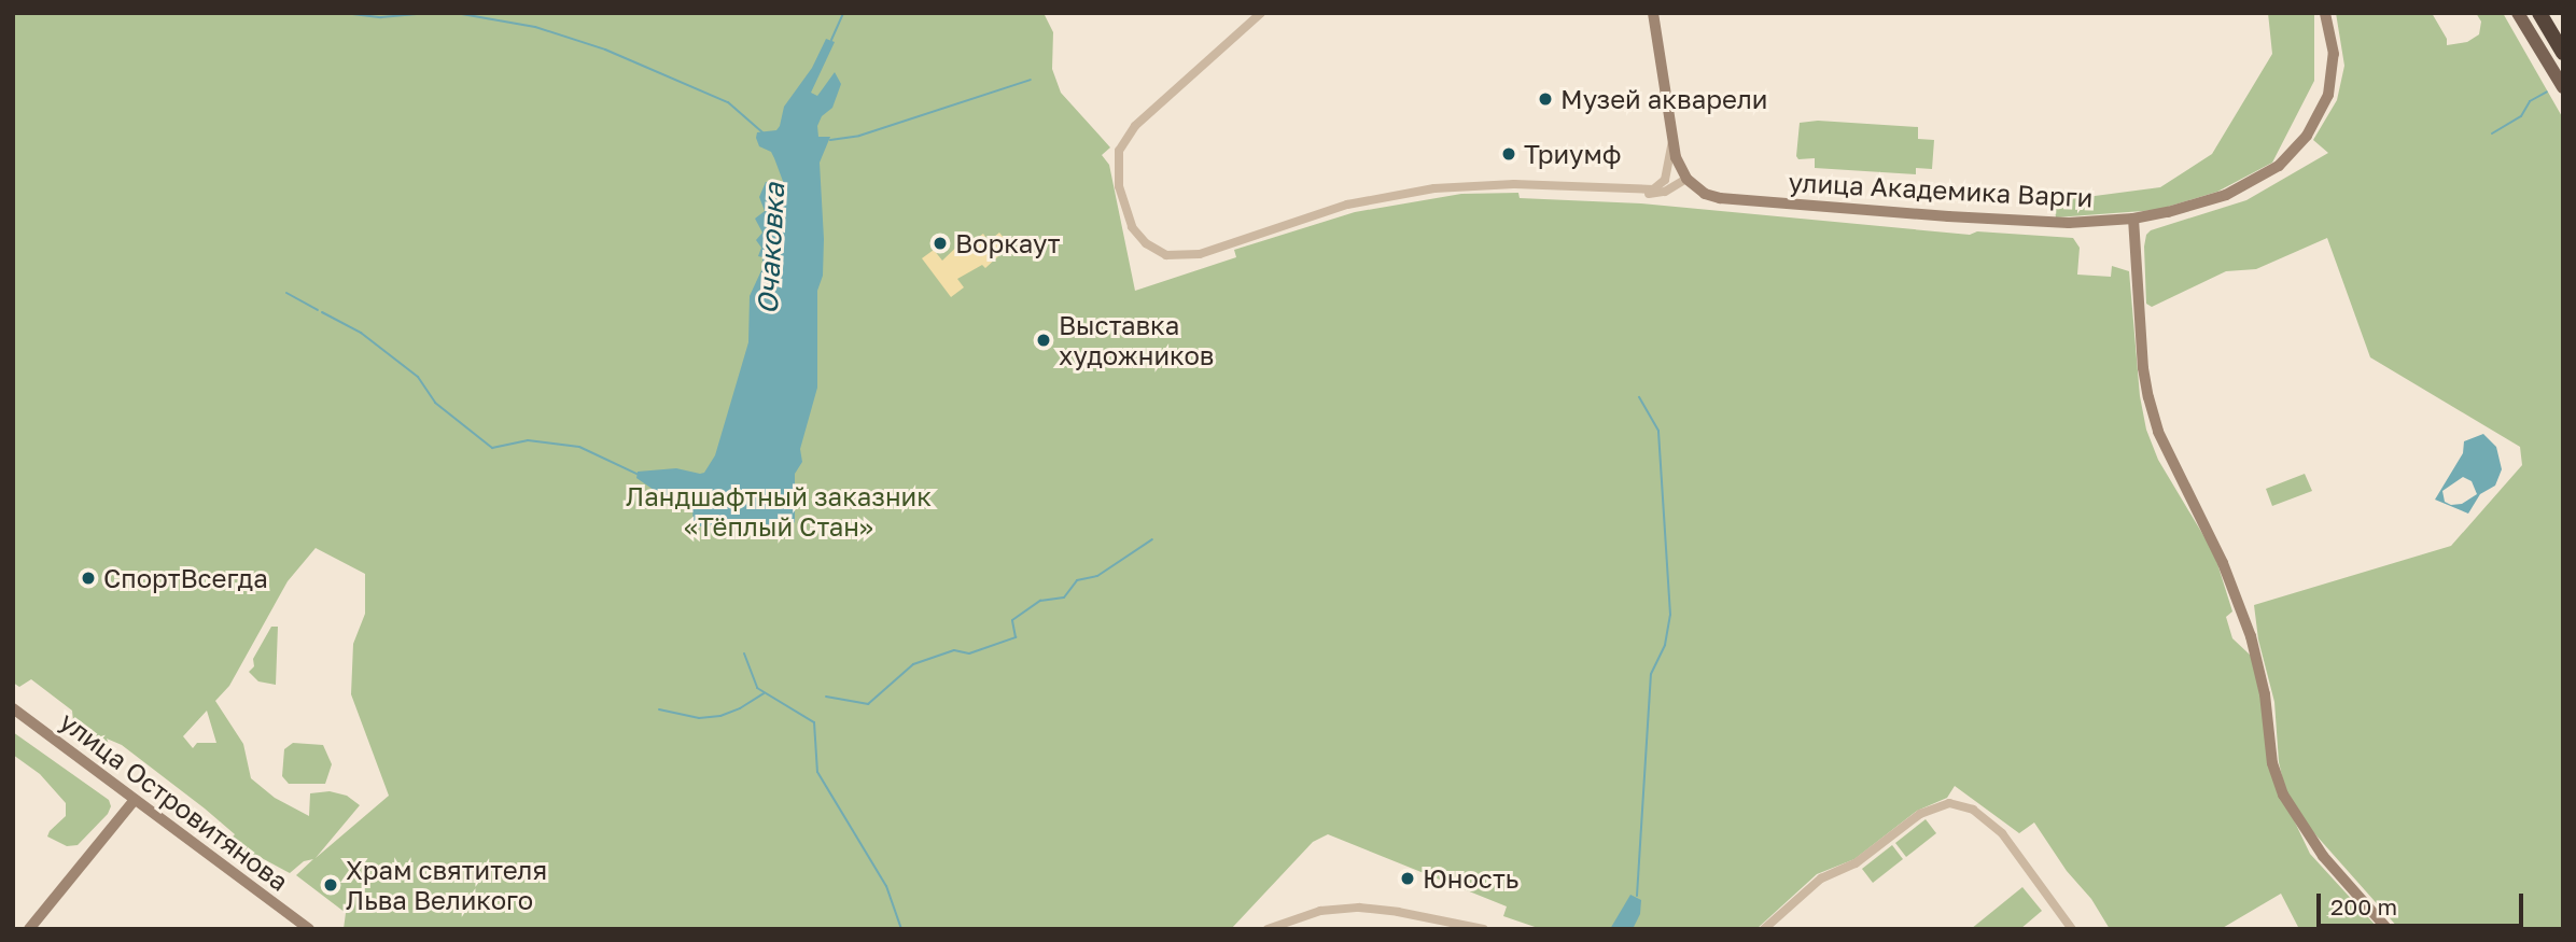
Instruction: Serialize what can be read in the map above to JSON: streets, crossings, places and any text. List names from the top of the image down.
{
  "streets": {
    "street": ["улица Академика Варги", "улица Островитянова"]
  },
  "water": ["Очаковка"],
  "parks": ["Ландшафтный заказник «Тёплый Стан»"],
  "places": [
    "Музей акварели",
    "Триумф",
    "Воркаут",
    "Выставка художников",
    "СпортВсегда",
    "Юность",
    "Храм святителя Льва Великого"
  ],
  "scale_bar": "200 m"
}
